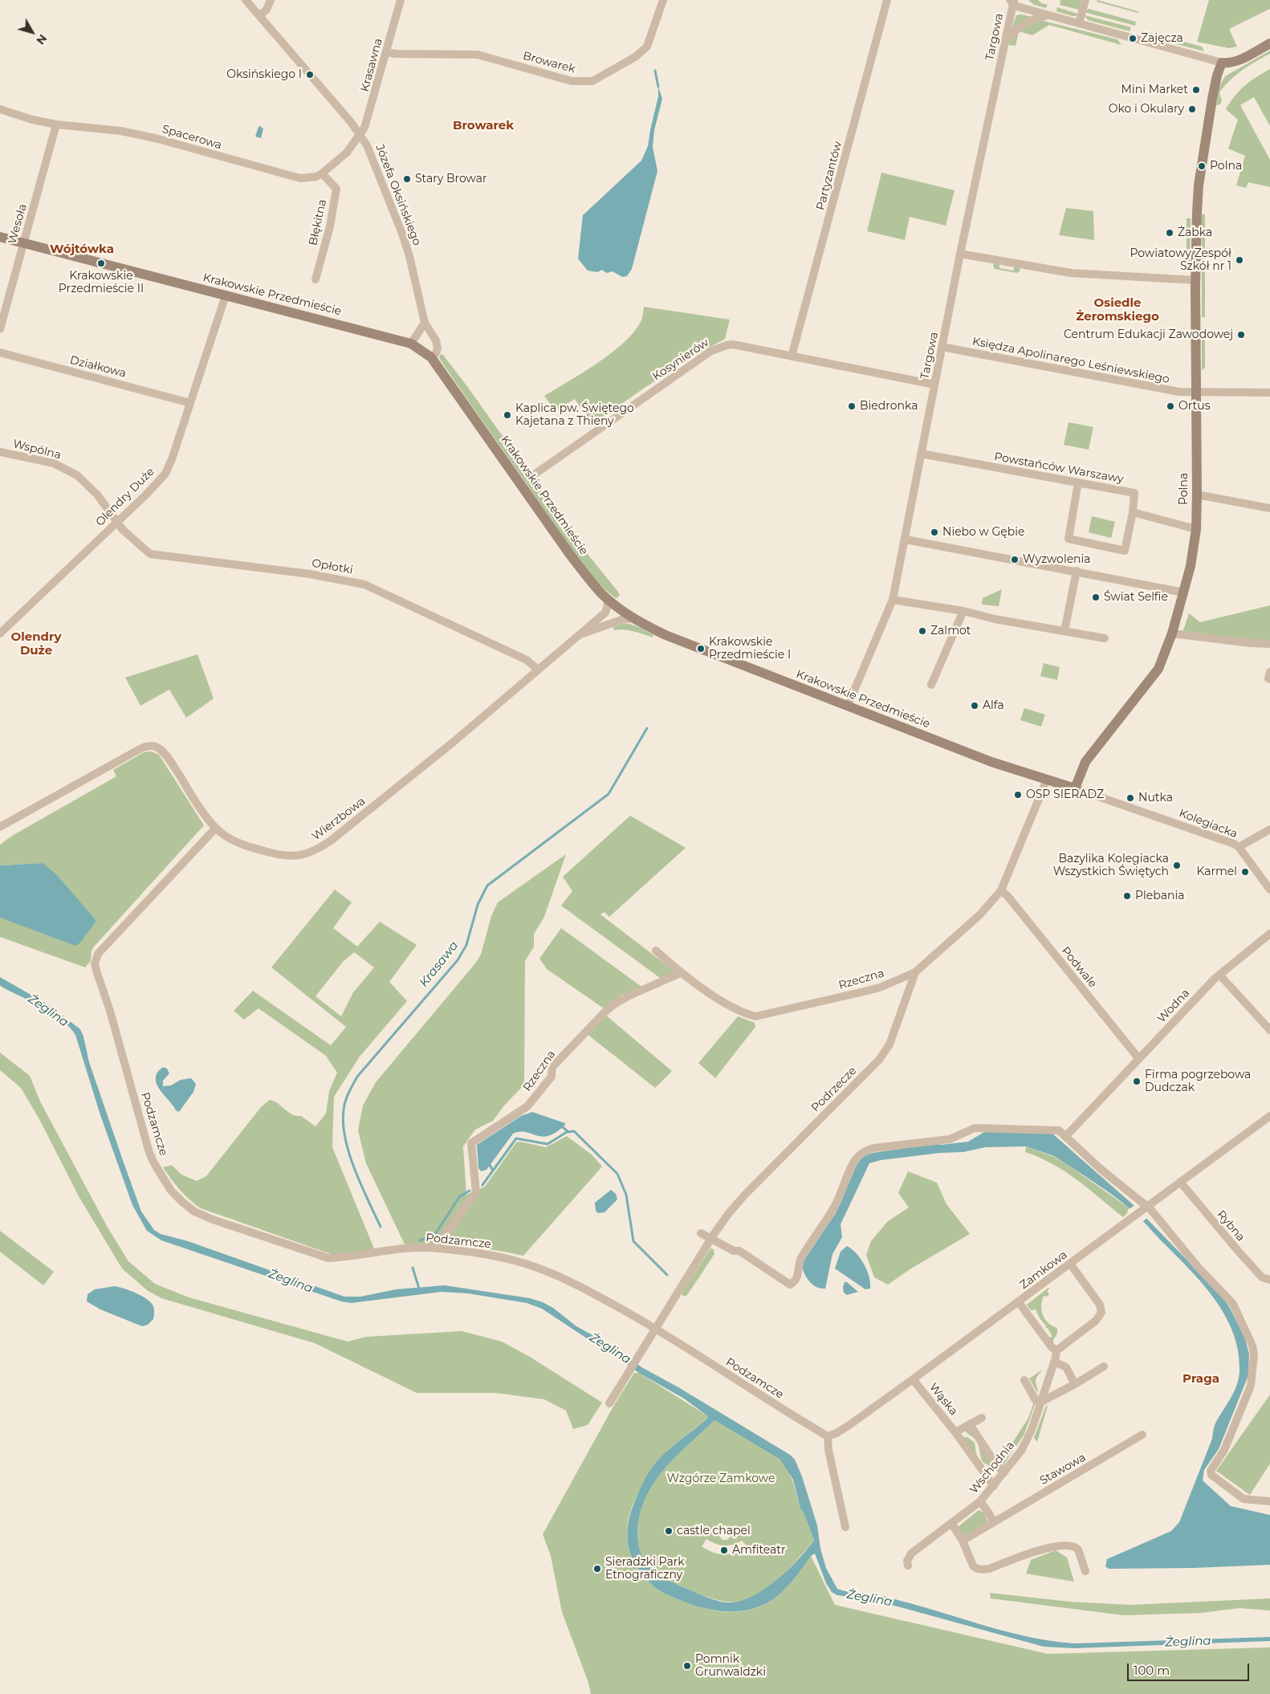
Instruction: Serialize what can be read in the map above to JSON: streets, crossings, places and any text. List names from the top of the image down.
{
  "streets": {
    "street": [
      "Targowa",
      "Browarek",
      "Krasawna",
      "Spacerowa",
      "Partyzantów",
      "Józefa Oksińskiego",
      "Błękitna",
      "Wesoła",
      "Krakowskie Przedmieście",
      "Kosynierów",
      "Księdza Apolinarego Leśniewskiego",
      "Działkowa",
      "Wspólna",
      "Powstańców Warszawy",
      "Polna",
      "Olendry Duże",
      "Opłotki",
      "Wierzbowa",
      "Kolegiacka",
      "Podwale",
      "Rzeczna",
      "Wodna",
      "Podrzecze",
      "Podzamcze",
      "Rybna",
      "Zamkowa",
      "Wąska",
      "Wschodnia",
      "Stawowa"
    ]
  },
  "crossings": [
    ["Targowa", "Krakowskie Przedmieście"],
    ["Targowa", "Kosynierów"],
    ["Targowa", "Księdza Apolinarego Leśniewskiego"],
    ["Targowa", "Powstańców Warszawy"],
    ["Browarek", "Krasawna"],
    ["Krasawna", "Spacerowa"],
    ["Krasawna", "Józefa Oksińskiego"],
    ["Spacerowa", "Józefa Oksińskiego"],
    ["Spacerowa", "Błękitna"],
    ["Spacerowa", "Wesoła"],
    ["Partyzantów", "Kosynierów"],
    ["Józefa Oksińskiego", "Krakowskie Przedmieście"],
    ["Wesoła", "Krakowskie Przedmieście"],
    ["Krakowskie Przedmieście", "Polna"],
    ["Krakowskie Przedmieście", "Olendry Duże"],
    ["Krakowskie Przedmieście", "Wierzbowa"],
    ["Krakowskie Przedmieście", "Kolegiacka"],
    ["Krakowskie Przedmieście", "Podrzecze"],
    ["Księdza Apolinarego Leśniewskiego", "Polna"],
    ["Działkowa", "Olendry Duże"],
    ["Wspólna", "Olendry Duże"],
    ["Wspólna", "Opłotki"],
    ["Polna", "Kolegiacka"],
    ["Olendry Duże", "Opłotki"],
    ["Opłotki", "Wierzbowa"],
    ["Wierzbowa", "Podzamcze"],
    ["Podwale", "Wodna"],
    ["Podwale", "Podrzecze"],
    ["Rzeczna", "Podrzecze"],
    ["Rzeczna", "Podzamcze"],
    ["Podrzecze", "Podzamcze"],
    ["Podzamcze", "Zamkowa"],
    ["Rybna", "Zamkowa"],
    ["Zamkowa", "Wąska"],
    ["Wąska", "Wschodnia"]
  ],
  "districts": [
    "Browarek",
    "Wójtówka",
    "Osiedle Żeromskiego",
    "Olendry Duże",
    "Praga"
  ],
  "water": ["Krasawa", "Żeglina"],
  "parks": ["Wzgórze Zamkowe"],
  "places": [
    "Zajęcza",
    "Oksińskiego I",
    "Mini Market",
    "Oko i Okulary",
    "Polna",
    "Stary Browar",
    "Żabka",
    "Powiatowy Zespół Szkół nr 1",
    "Krakowskie Przedmieście II",
    "Centrum Edukacji Zawodowej",
    "Biedronka",
    "Ortus",
    "Kaplica pw. Świętego Kajetana z Thieny",
    "Niebo w Gębie",
    "Wyzwolenia",
    "Świat Selfie",
    "Zalmot",
    "Krakowskie Przedmieście I",
    "Alfa",
    "OSP SIERADZ",
    "Nutka",
    "Bazylika Kolegiacka Wszystkich Świętych",
    "Karmel",
    "Plebania",
    "Firma pogrzebowa Dudczak",
    "castle chapel",
    "Amfiteatr",
    "Sieradzki Park Etnograficzny",
    "Pomnik Grunwaldzki"
  ],
  "scale_bar": "100 m",
  "north": "bottom right"
}
